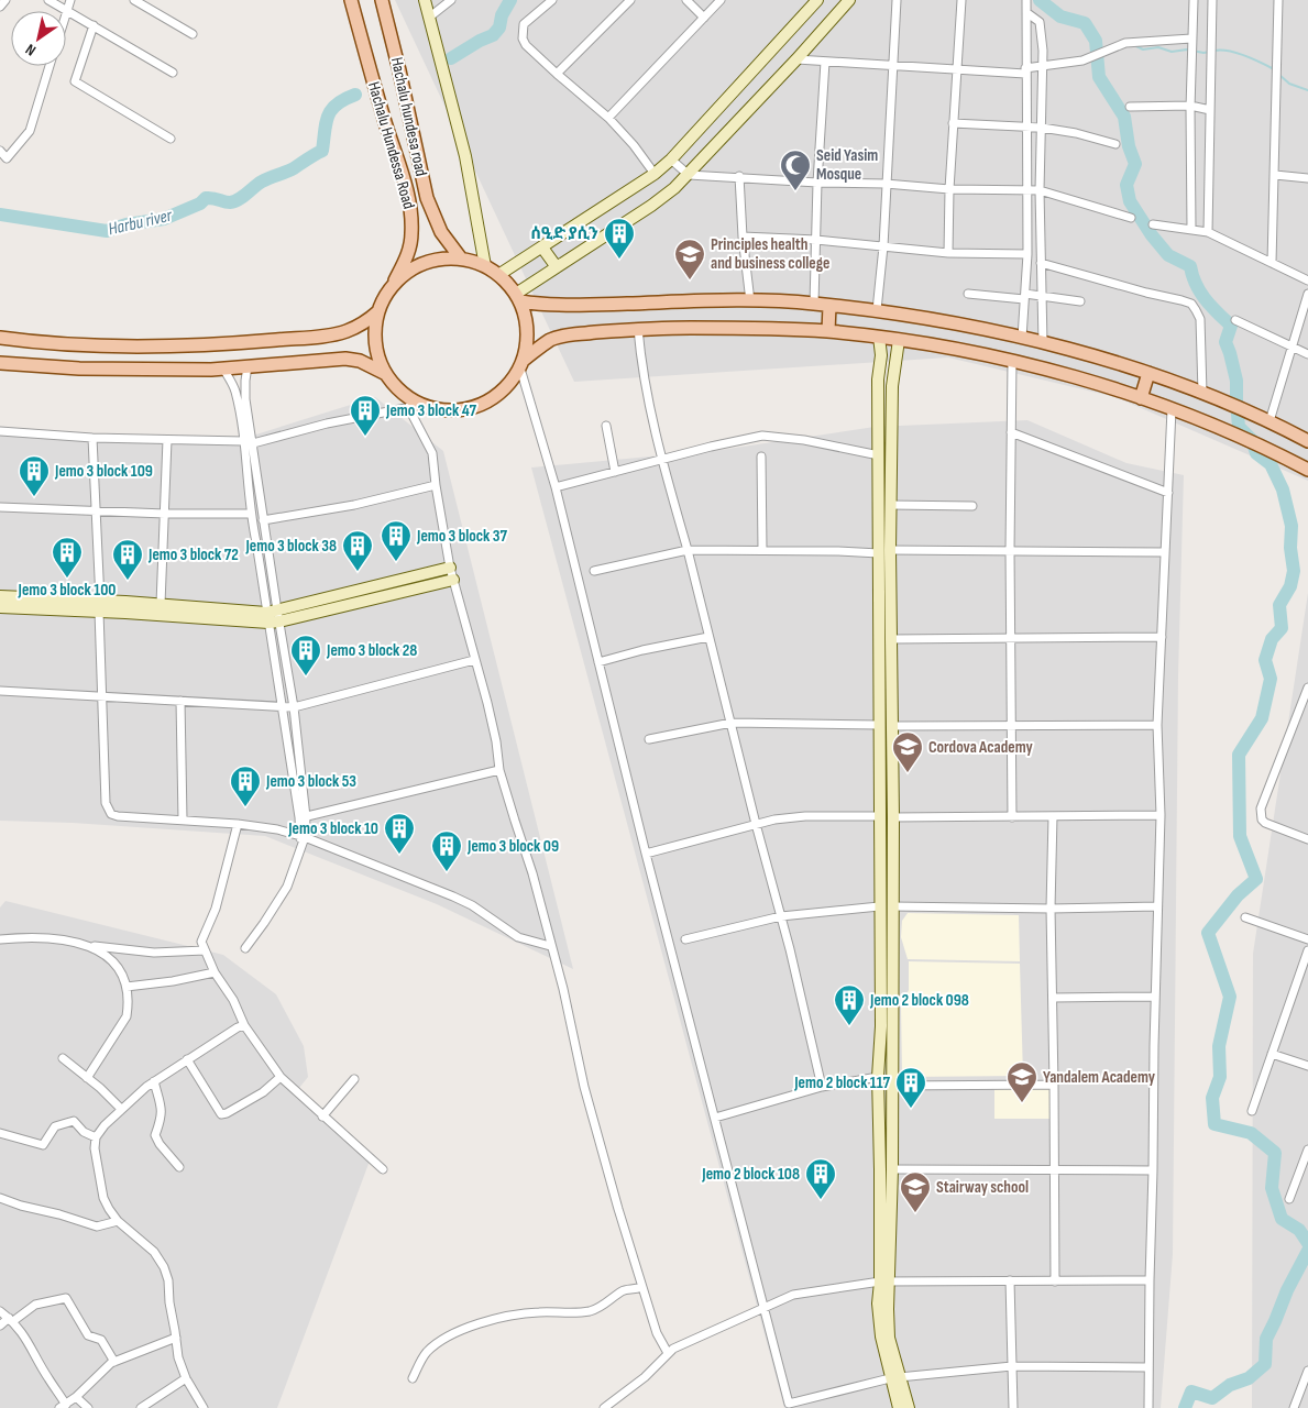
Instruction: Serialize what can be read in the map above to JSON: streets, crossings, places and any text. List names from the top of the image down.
{
  "streets": {
    "main road": ["Hachalu hundesa road", "Hachalu Hundessa Road"]
  },
  "crossings": [
    ["Hachalu hundesa road", "Hachalu Hundessa Road"]
  ],
  "water": ["Harbu river"],
  "places": {
    "mosque": ["Seid Yasim Mosque"],
    "building": [
      "ሰዒድ ያሲን",
      "Jemo 3 block 47",
      "Jemo 3 block 109",
      "Jemo 3 block 37",
      "Jemo 3 block 38",
      "Jemo 3 block 100",
      "Jemo 3 block 72",
      "Jemo 3 block 28",
      "Jemo 3 block 53",
      "Jemo 3 block 10",
      "Jemo 3 block 09",
      "Jemo 2 block 098",
      "Jemo 2 block 117",
      "Jemo 2 block 108"
    ],
    "school or university": [
      "Principles health and business college",
      "Cordova Academy",
      "Yandalem Academy",
      "Stairway school"
    ]
  },
  "north": "bottom left"
}
